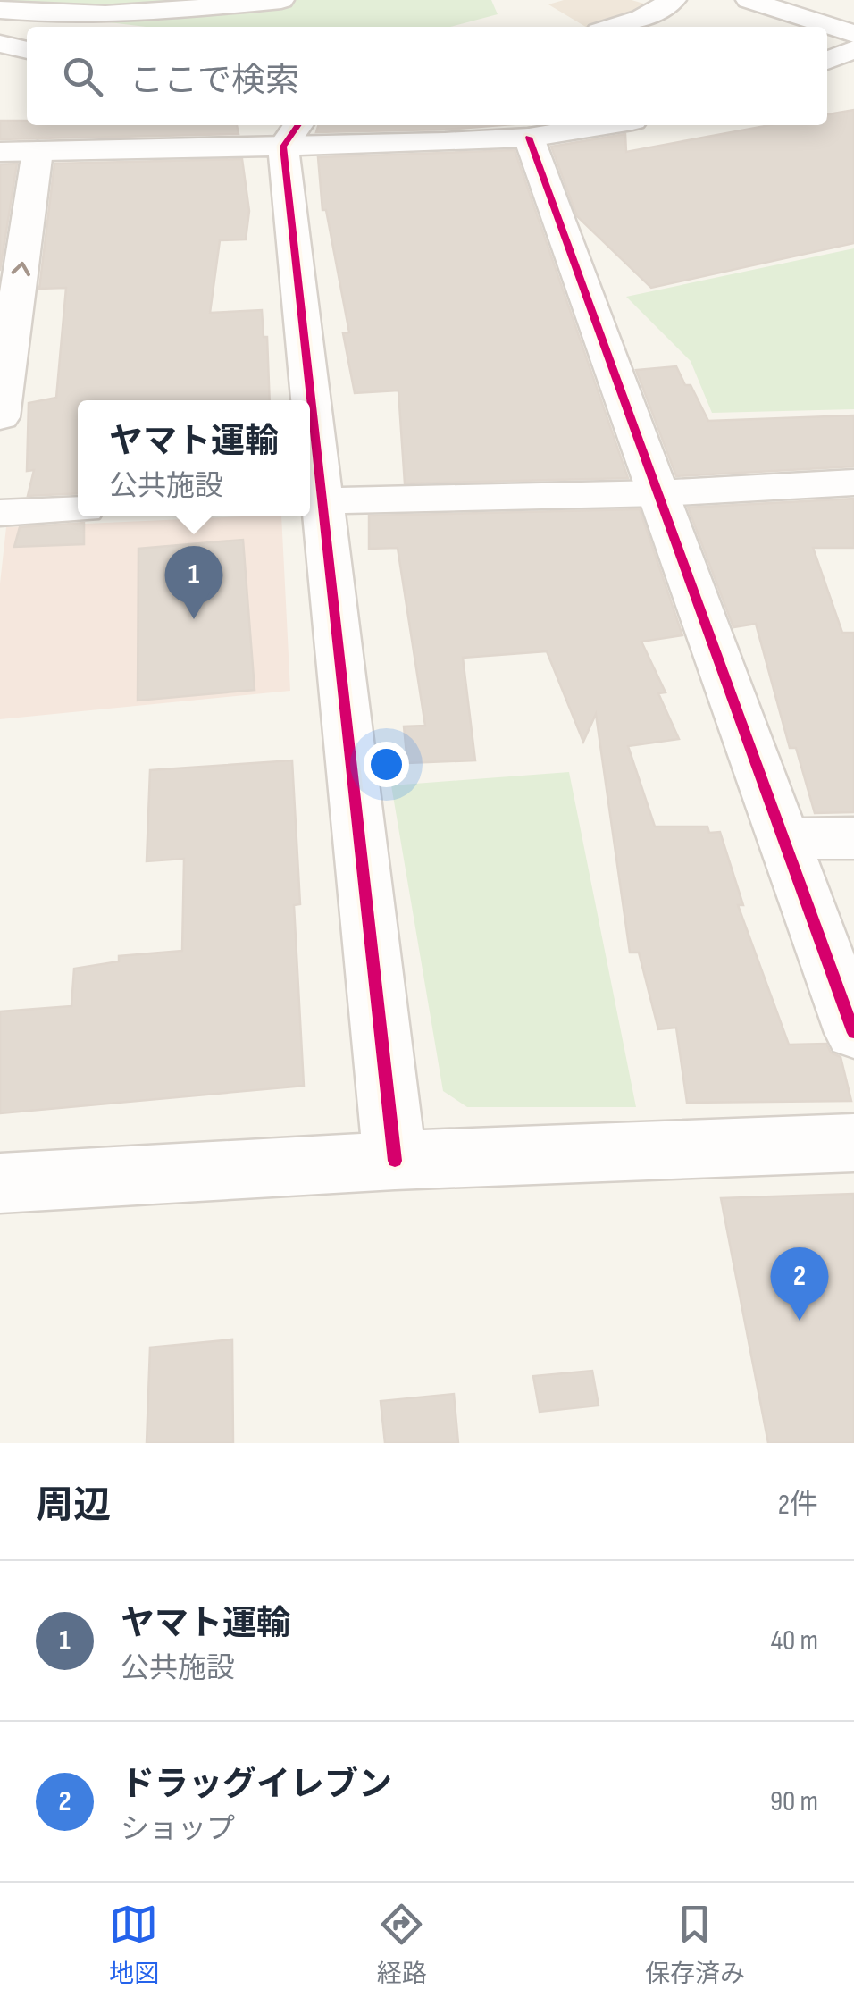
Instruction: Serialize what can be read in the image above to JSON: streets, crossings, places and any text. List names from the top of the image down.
{
  "page": {
    "search": "ここで検索",
    "popup": ["ヤマト運輸", "公共施設"],
    "pins": ["1", "2"],
    "heading": ["周辺", "2件"],
    "list": [
      {
        "mark": "1",
        "name": "ヤマト運輸",
        "note": "公共施設",
        "value": "40 m"
      },
      {
        "mark": "2",
        "name": "ドラッグイレブン",
        "note": "ショップ",
        "value": "90 m"
      }
    ],
    "nav": ["地図", "経路", "保存済み"]
  }
}
